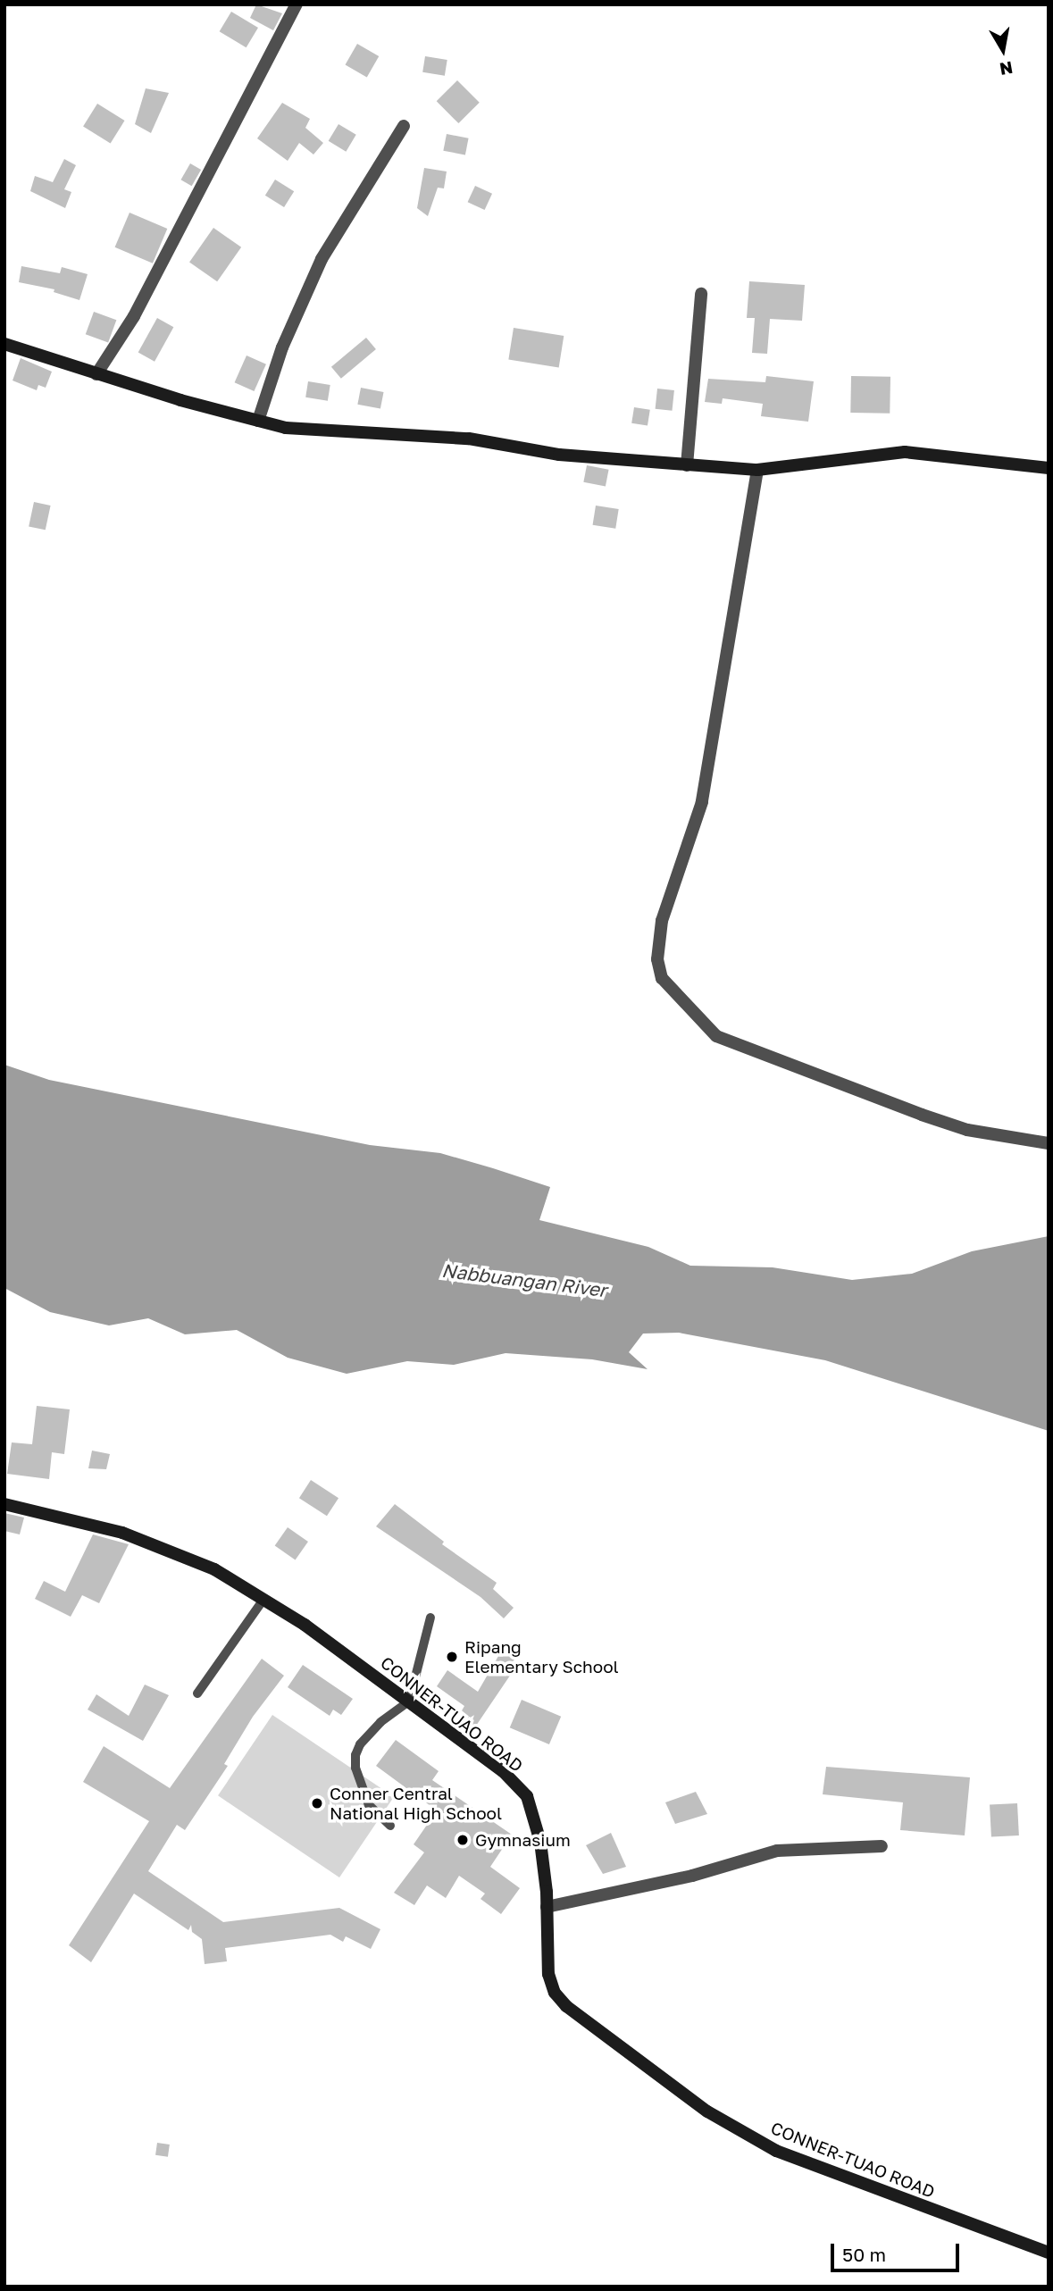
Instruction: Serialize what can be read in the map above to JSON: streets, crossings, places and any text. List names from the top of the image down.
{
  "streets": {
    "main road": ["CONNER-TUAO ROAD"]
  },
  "water": ["Nabbuangan River"],
  "places": ["Ripang Elementary School", "Conner Central National High School", "Gymnasium"],
  "scale_bar": "50 m",
  "north": "bottom"
}
